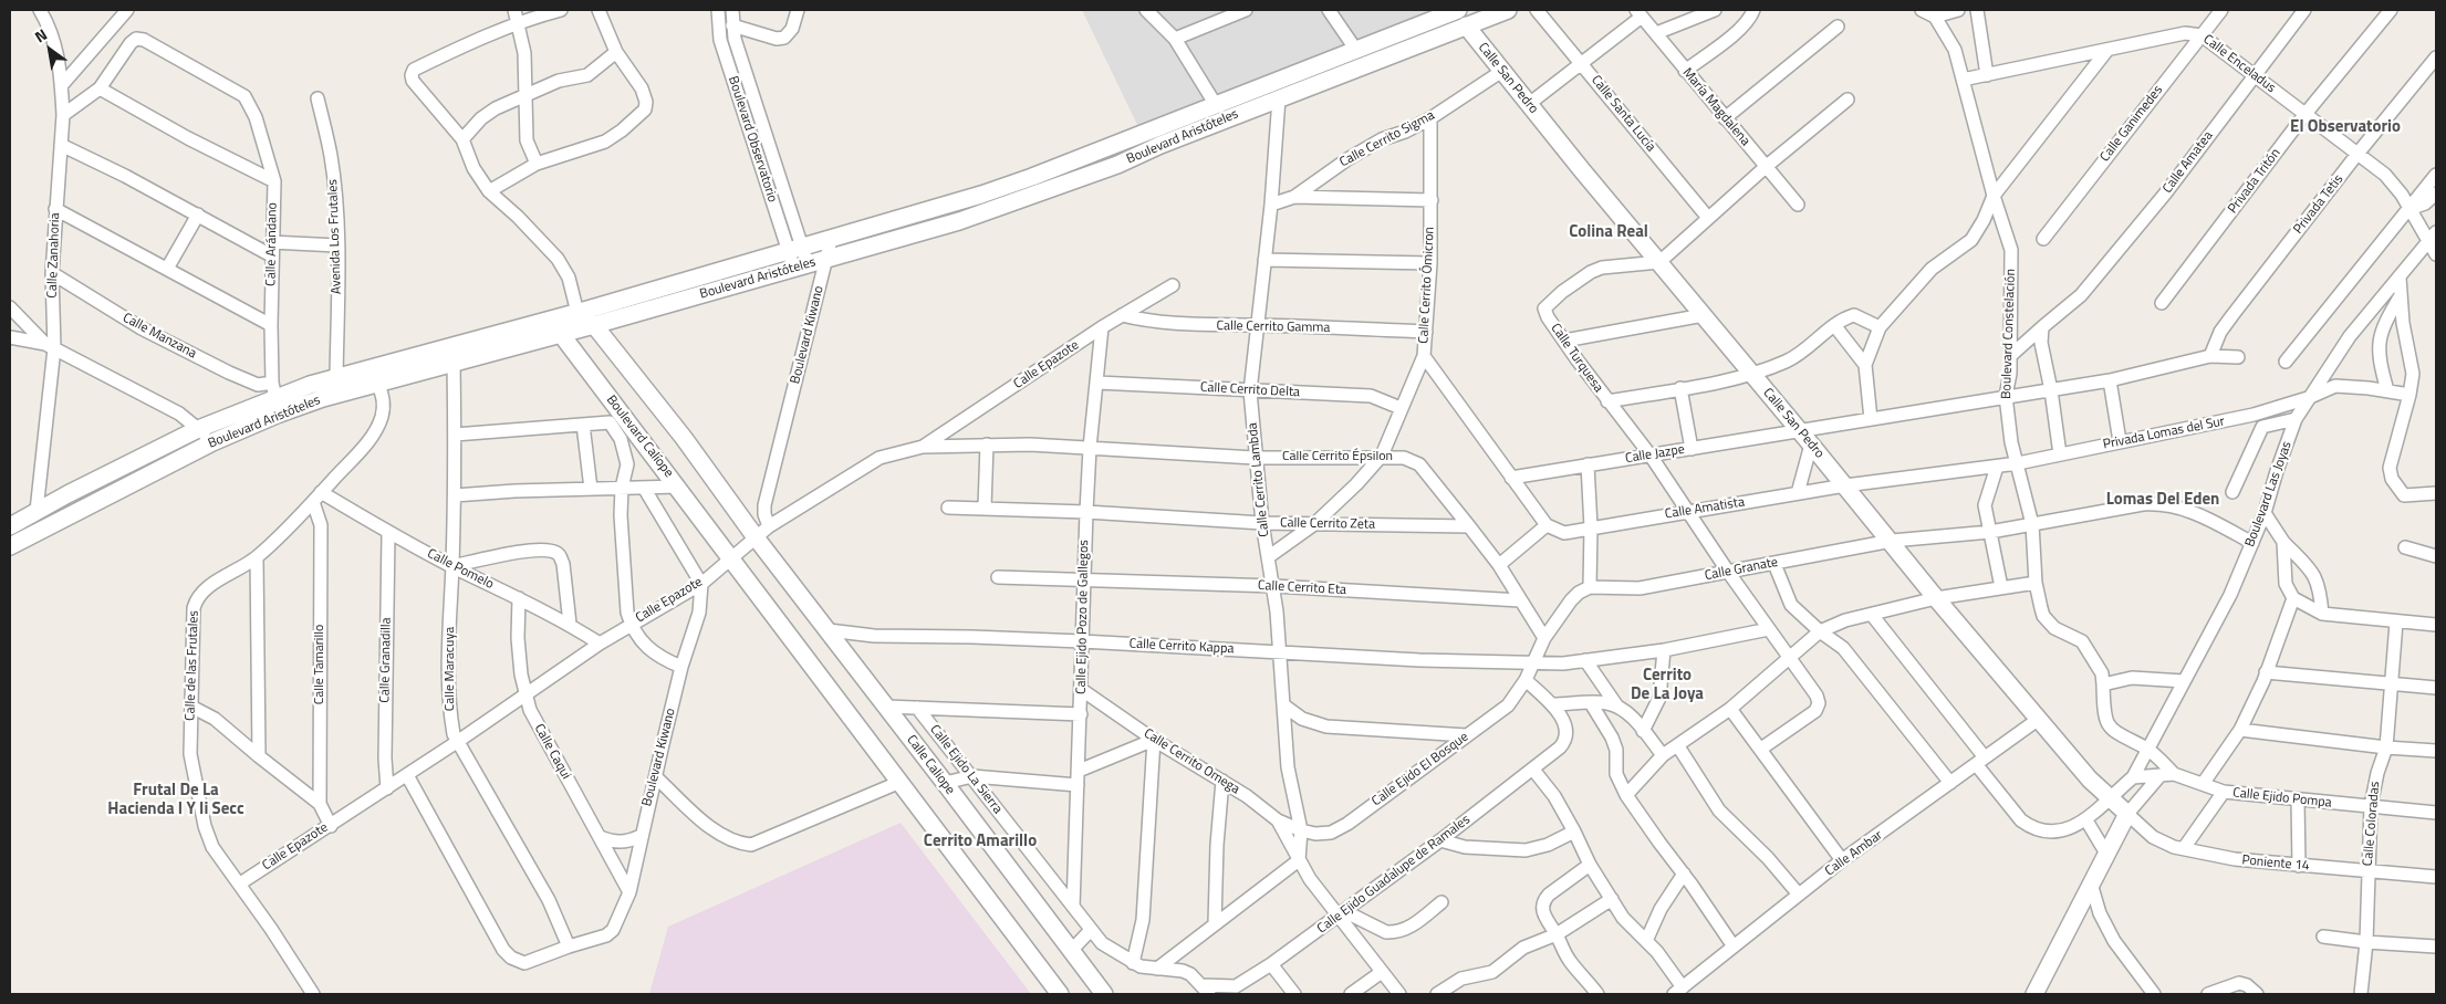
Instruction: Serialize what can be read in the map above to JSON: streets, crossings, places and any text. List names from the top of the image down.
{
  "streets": {
    "street": [
      "Calle Enceladus",
      "Calle San Pedro",
      "María Magdalena",
      "Calle Santa Lucía",
      "Calle Ganimedes",
      "Boulevard Aristóteles",
      "Boulevard Observatorio",
      "Calle Cerrito Sigma",
      "Calle Amatea",
      "Privada Tritón",
      "Privada Tetis",
      "Avenida Los Frutales",
      "Calle Arándano",
      "Calle Zanahoria",
      "Calle Cerrito Ómicron",
      "Calle Cerrito Gamma",
      "Boulevard Constelación",
      "Boulevard Kiwano",
      "Calle Manzana",
      "Calle Turquesa",
      "Calle Epazote",
      "Calle Cerrito Delta",
      "Privada Lomas del Sur",
      "Boulevard Calíope",
      "Calle Jazpe",
      "Calle Cerrito Épsilon",
      "Calle Cerrito Lambda",
      "Boulevard Las Joyas",
      "Calle Amatista",
      "Calle Cerrito Zeta",
      "Calle Pomelo",
      "Calle Granate",
      "Calle Cerrito Eta",
      "Calle Ejido Pozo de Gallegos",
      "Calle Cerrito Kappa",
      "Calle Granadilla",
      "Calle Tamarillo",
      "Calle de las Frutales",
      "Calle Maracuya",
      "Calle Caqui",
      "Calle Cerrito Omega",
      "Calle Caliope",
      "Calle Ejido La Sierra",
      "Calle Ejido El Bosque",
      "Calle Ejido Pompa",
      "Calle Coloradas",
      "Calle Ambar",
      "Poniente 14",
      "Calle Ejido Guadalupe de Ramales"
    ]
  },
  "crossings": [
    ["Calle Enceladus", "Calle Ganimedes"],
    ["Calle Enceladus", "Calle Amatea"],
    ["Calle Enceladus", "Privada Tritón"],
    ["Calle Enceladus", "Privada Tetis"],
    ["Calle Enceladus", "Boulevard Constelación"],
    ["Calle Enceladus", "Boulevard Las Joyas"],
    ["Calle San Pedro", "Boulevard Aristóteles"],
    ["Calle San Pedro", "Calle Cerrito Sigma"],
    ["Calle San Pedro", "Calle Turquesa"],
    ["Calle San Pedro", "Calle Jazpe"],
    ["Calle San Pedro", "Calle Amatista"],
    ["Calle San Pedro", "Calle Granate"],
    ["Calle San Pedro", "Calle Ambar"],
    ["Calle San Pedro", "Poniente 14"],
    ["Boulevard Aristóteles", "Boulevard Observatorio"],
    ["Boulevard Aristóteles", "Avenida Los Frutales"],
    ["Boulevard Aristóteles", "Calle Arándano"],
    ["Boulevard Aristóteles", "Calle Zanahoria"],
    ["Boulevard Aristóteles", "Boulevard Kiwano"],
    ["Boulevard Aristóteles", "Calle Manzana"],
    ["Boulevard Aristóteles", "Boulevard Calíope"],
    ["Boulevard Aristóteles", "Calle Cerrito Lambda"],
    ["Boulevard Aristóteles", "Calle de las Frutales"],
    ["Boulevard Aristóteles", "Calle Maracuya"],
    ["Calle Cerrito Sigma", "Calle Cerrito Ómicron"],
    ["Calle Cerrito Sigma", "Calle Cerrito Lambda"],
    ["Calle Amatea", "Boulevard Constelación"],
    ["Privada Tetis", "Calle Jazpe"],
    ["Calle Arándano", "Calle Manzana"],
    ["Calle Zanahoria", "Calle Manzana"],
    ["Calle Cerrito Ómicron", "Calle Cerrito Gamma"],
    ["Calle Cerrito Ómicron", "Calle Cerrito Delta"],
    ["Calle Cerrito Ómicron", "Calle Cerrito Épsilon"],
    ["Calle Cerrito Ómicron", "Calle Cerrito Lambda"],
    ["Calle Cerrito Ómicron", "Calle Cerrito Zeta"],
    ["Calle Cerrito Gamma", "Calle Epazote"],
    ["Calle Cerrito Gamma", "Calle Cerrito Lambda"],
    ["Boulevard Constelación", "Privada Lomas del Sur"],
    ["Boulevard Constelación", "Calle Jazpe"],
    ["Boulevard Constelación", "Calle Granate"],
    ["Boulevard Kiwano", "Calle Epazote"],
    ["Boulevard Kiwano", "Calle Maracuya"],
    ["Boulevard Kiwano", "Calle Caqui"],
    ["Boulevard Kiwano", "Calle Caliope"],
    ["Calle Turquesa", "Calle Jazpe"],
    ["Calle Turquesa", "Calle Amatista"],
    ["Calle Turquesa", "Calle Granate"],
    ["Calle Turquesa", "Calle Cerrito Kappa"],
    ["Calle Epazote", "Boulevard Calíope"],
    ["Calle Epazote", "Calle Cerrito Épsilon"],
    ["Calle Epazote", "Calle Pomelo"],
    ["Calle Epazote", "Calle Ejido Pozo de Gallegos"],
    ["Calle Epazote", "Calle Granadilla"],
    ["Calle Epazote", "Calle Tamarillo"],
    ["Calle Epazote", "Calle de las Frutales"],
    ["Calle Epazote", "Calle Maracuya"],
    ["Calle Epazote", "Calle Caqui"],
    ["Calle Epazote", "Calle Caliope"],
    ["Calle Cerrito Delta", "Calle Cerrito Lambda"],
    ["Calle Cerrito Delta", "Calle Ejido Pozo de Gallegos"],
    ["Privada Lomas del Sur", "Boulevard Las Joyas"],
    ["Privada Lomas del Sur", "Calle Amatista"],
    ["Calle Cerrito Épsilon", "Calle Cerrito Lambda"],
    ["Calle Cerrito Épsilon", "Calle Cerrito Zeta"],
    ["Calle Cerrito Épsilon", "Calle Ejido Pozo de Gallegos"],
    ["Calle Cerrito Lambda", "Calle Cerrito Zeta"],
    ["Calle Cerrito Lambda", "Calle Cerrito Eta"],
    ["Calle Cerrito Lambda", "Calle Cerrito Kappa"],
    ["Calle Cerrito Lambda", "Calle Cerrito Omega"],
    ["Calle Cerrito Lambda", "Calle Ejido El Bosque"],
    ["Boulevard Las Joyas", "Calle Granate"],
    ["Boulevard Las Joyas", "Calle Ejido Pompa"],
    ["Calle Cerrito Zeta", "Calle Ejido Pozo de Gallegos"],
    ["Calle Pomelo", "Calle Granadilla"],
    ["Calle Pomelo", "Calle Tamarillo"],
    ["Calle Pomelo", "Calle de las Frutales"],
    ["Calle Pomelo", "Calle Maracuya"],
    ["Calle Pomelo", "Calle Caqui"],
    ["Calle Granate", "Calle Ejido El Bosque"],
    ["Calle Cerrito Eta", "Calle Ejido Pozo de Gallegos"],
    ["Calle Ejido Pozo de Gallegos", "Calle Cerrito Kappa"],
    ["Calle Ejido Pozo de Gallegos", "Calle Cerrito Omega"],
    ["Calle Ejido Pozo de Gallegos", "Calle Ejido La Sierra"],
    ["Calle Cerrito Kappa", "Calle Caliope"],
    ["Calle Cerrito Kappa", "Calle Ejido El Bosque"],
    ["Calle Tamarillo", "Calle de las Frutales"],
    ["Calle Cerrito Omega", "Calle Ejido El Bosque"],
    ["Calle Ejido La Sierra", "Calle Ejido Guadalupe de Ramales"],
    ["Calle Ejido Pompa", "Calle Coloradas"],
    ["Calle Coloradas", "Poniente 14"]
  ],
  "districts": [
    "El Observatorio",
    "Colina Real",
    "Lomas Del Eden",
    "Cerrito De La Joya",
    "Frutal De La Hacienda I Y Ii Secc",
    "Cerrito Amarillo"
  ],
  "north": "top left"
}
